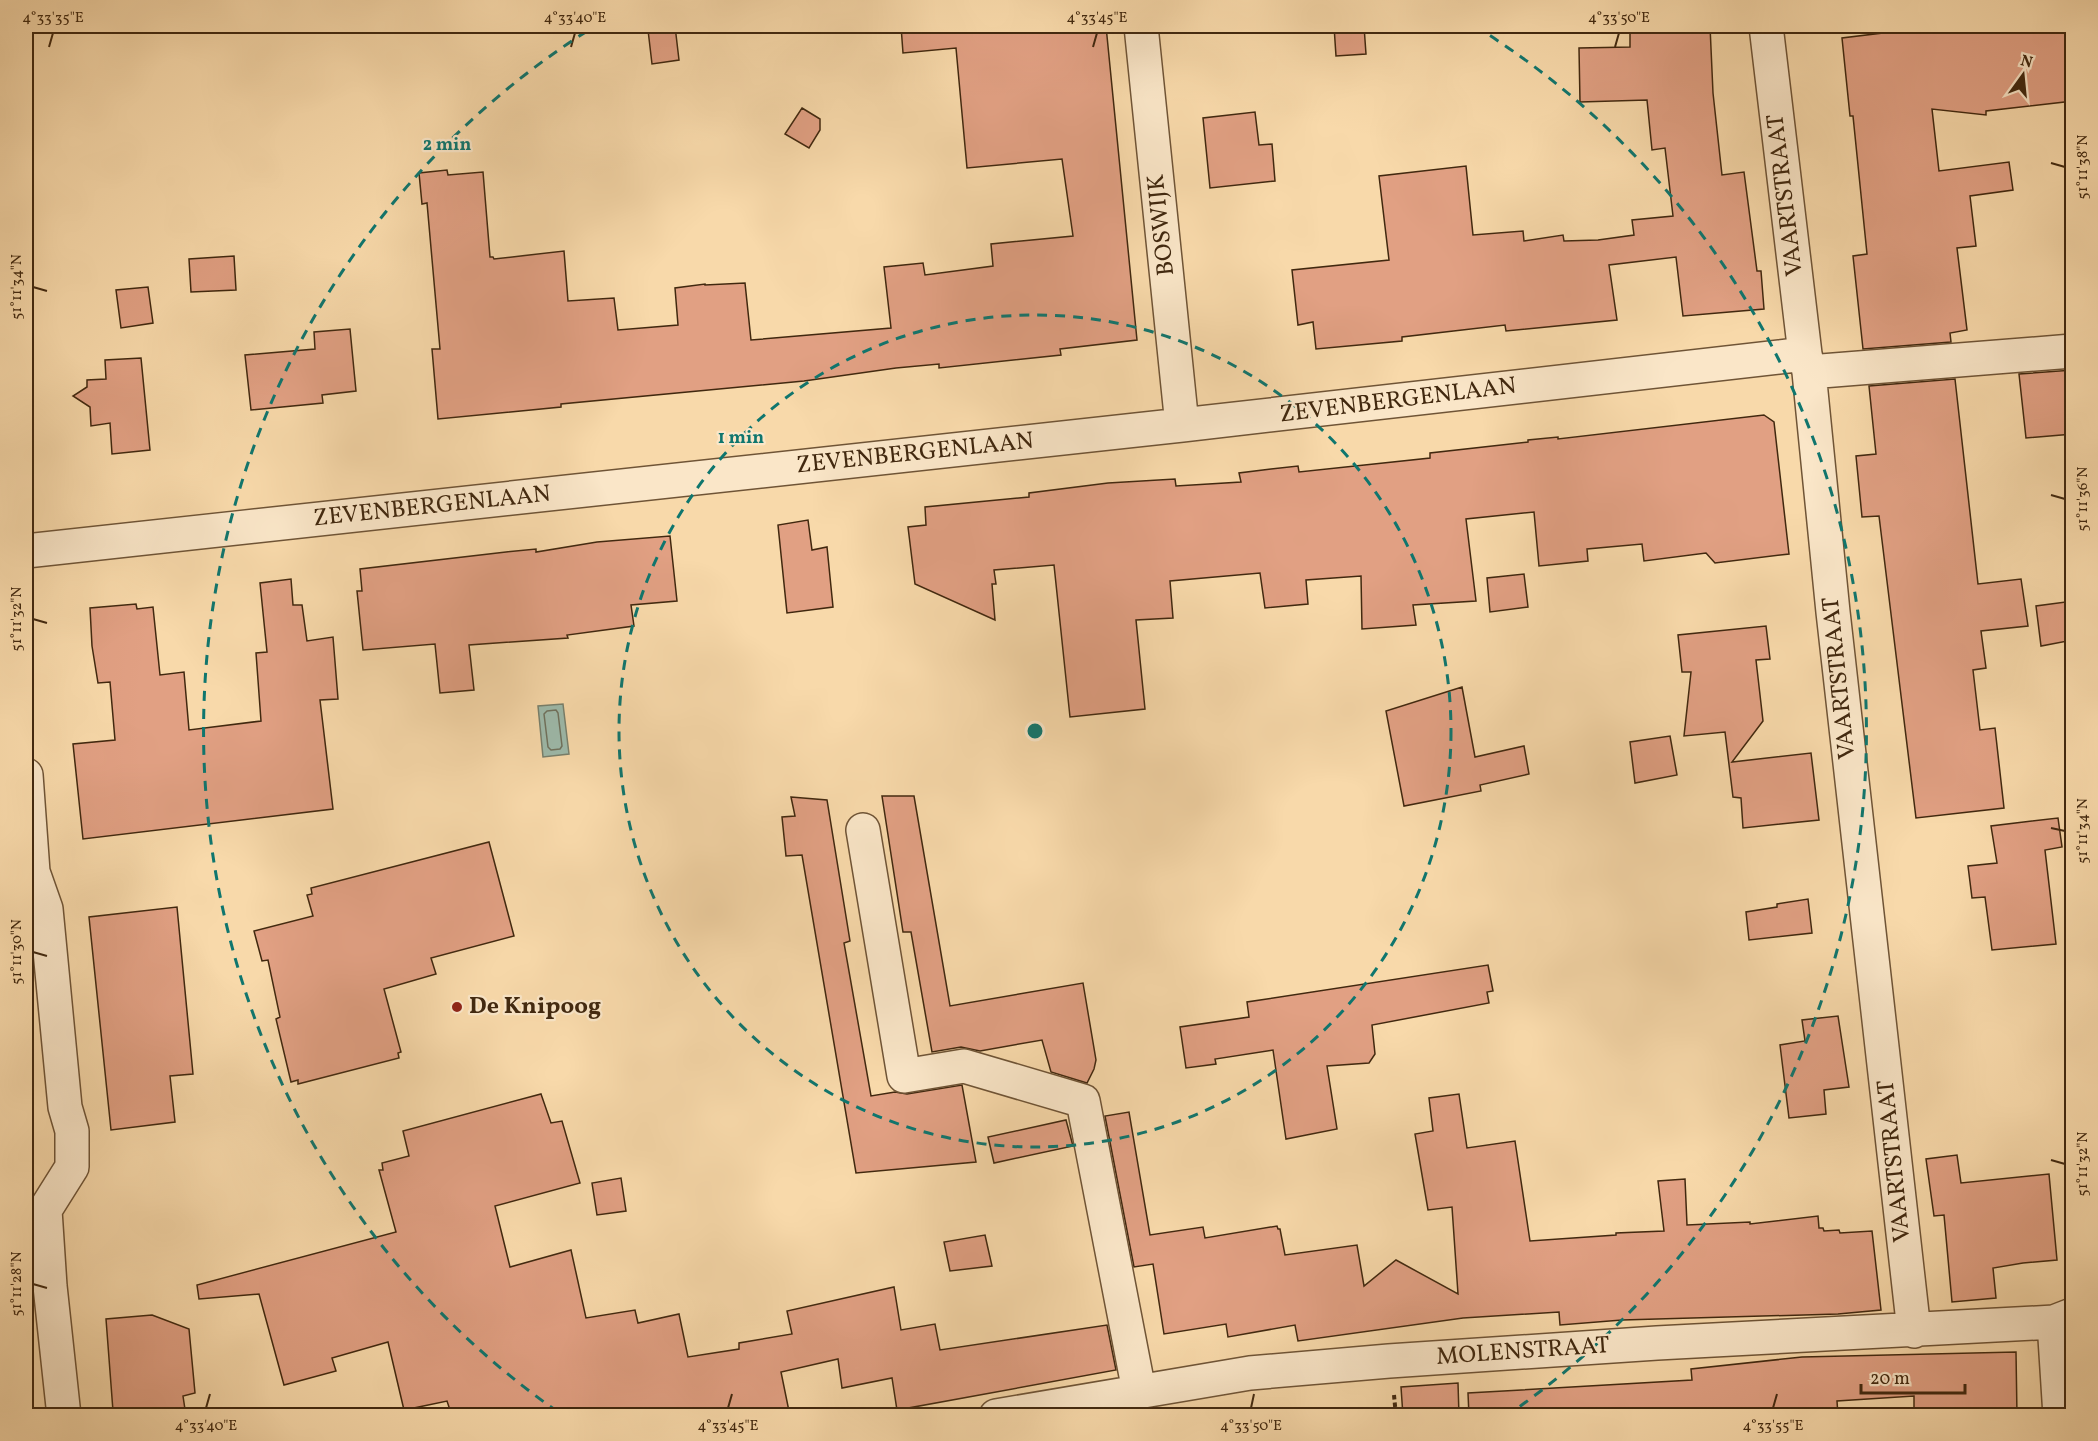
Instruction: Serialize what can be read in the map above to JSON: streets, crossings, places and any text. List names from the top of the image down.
{
  "streets": {
    "street": [
      "VAARTSTRAAT",
      "BOSWIJK",
      "ZEVENBERGENLAAN",
      "MOLENSTRAAT"
    ]
  },
  "crossings": [
    ["VAARTSTRAAT", "ZEVENBERGENLAAN"],
    ["VAARTSTRAAT", "MOLENSTRAAT"],
    ["BOSWIJK", "ZEVENBERGENLAAN"]
  ],
  "places": ["De Knipoog"],
  "scale_bar": "20 m",
  "north": "top",
  "coordinates": [
    "4°33'35\"E",
    "4°33'40\"E",
    "4°33'45\"E",
    "4°33'50\"E",
    "51°11'38\"N",
    "51°11'34\"N",
    "51°11'36\"N",
    "51°11'32\"N",
    "51°11'30\"N",
    "51°11'28\"N",
    "4°33'55\"E"
  ],
  "rings": ["2 min", "1 min"]
}
